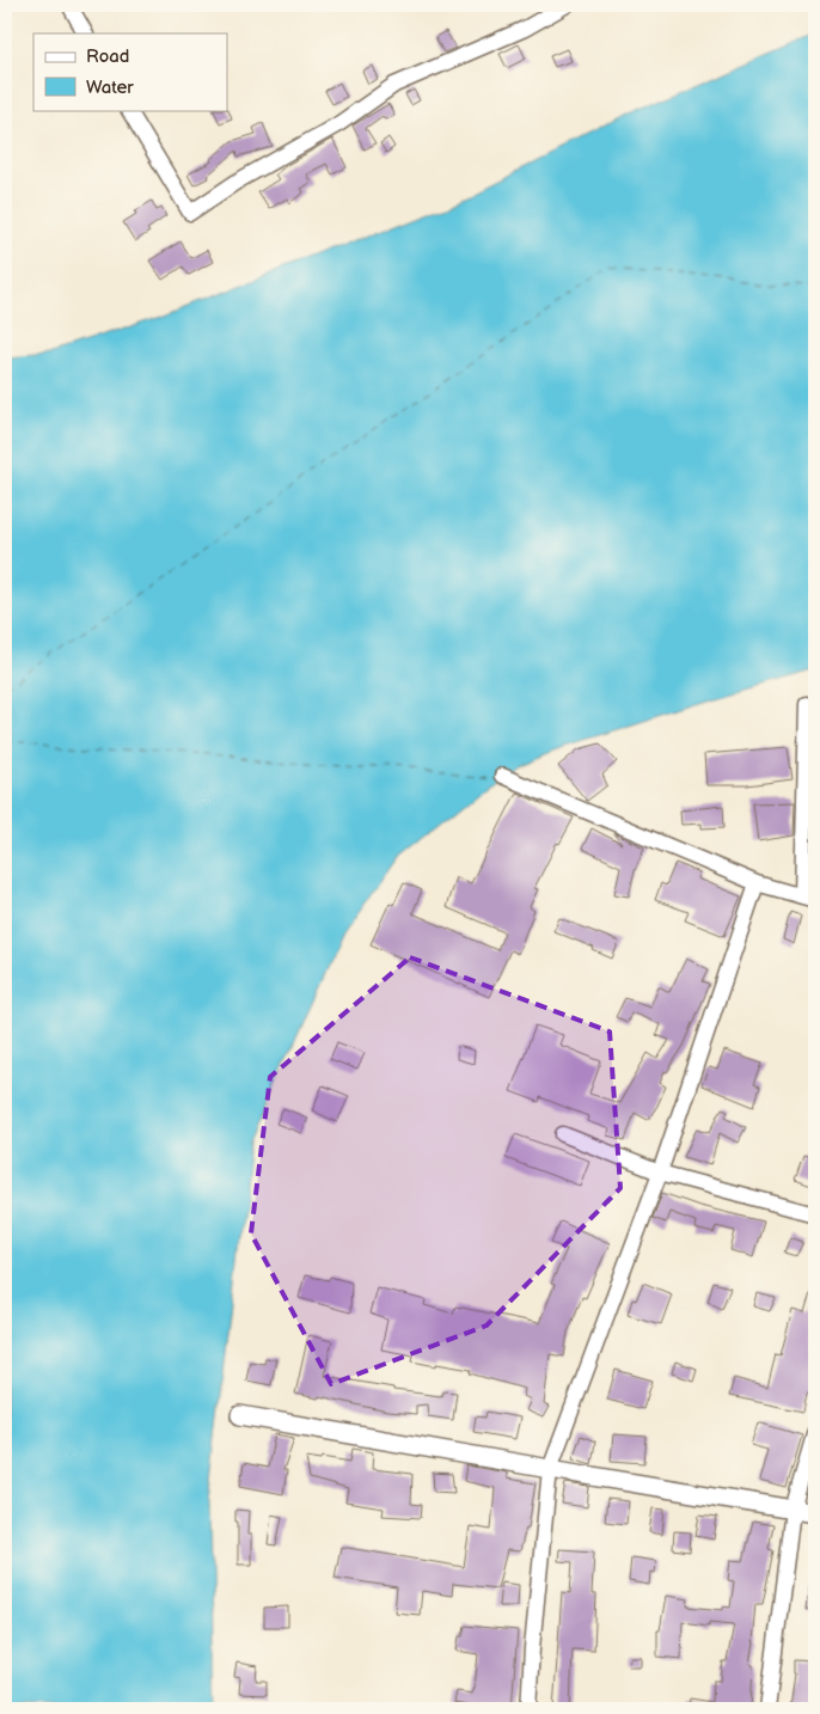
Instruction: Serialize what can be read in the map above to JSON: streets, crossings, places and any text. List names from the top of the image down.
{
  "legend": ["Road", "Water"]
}
